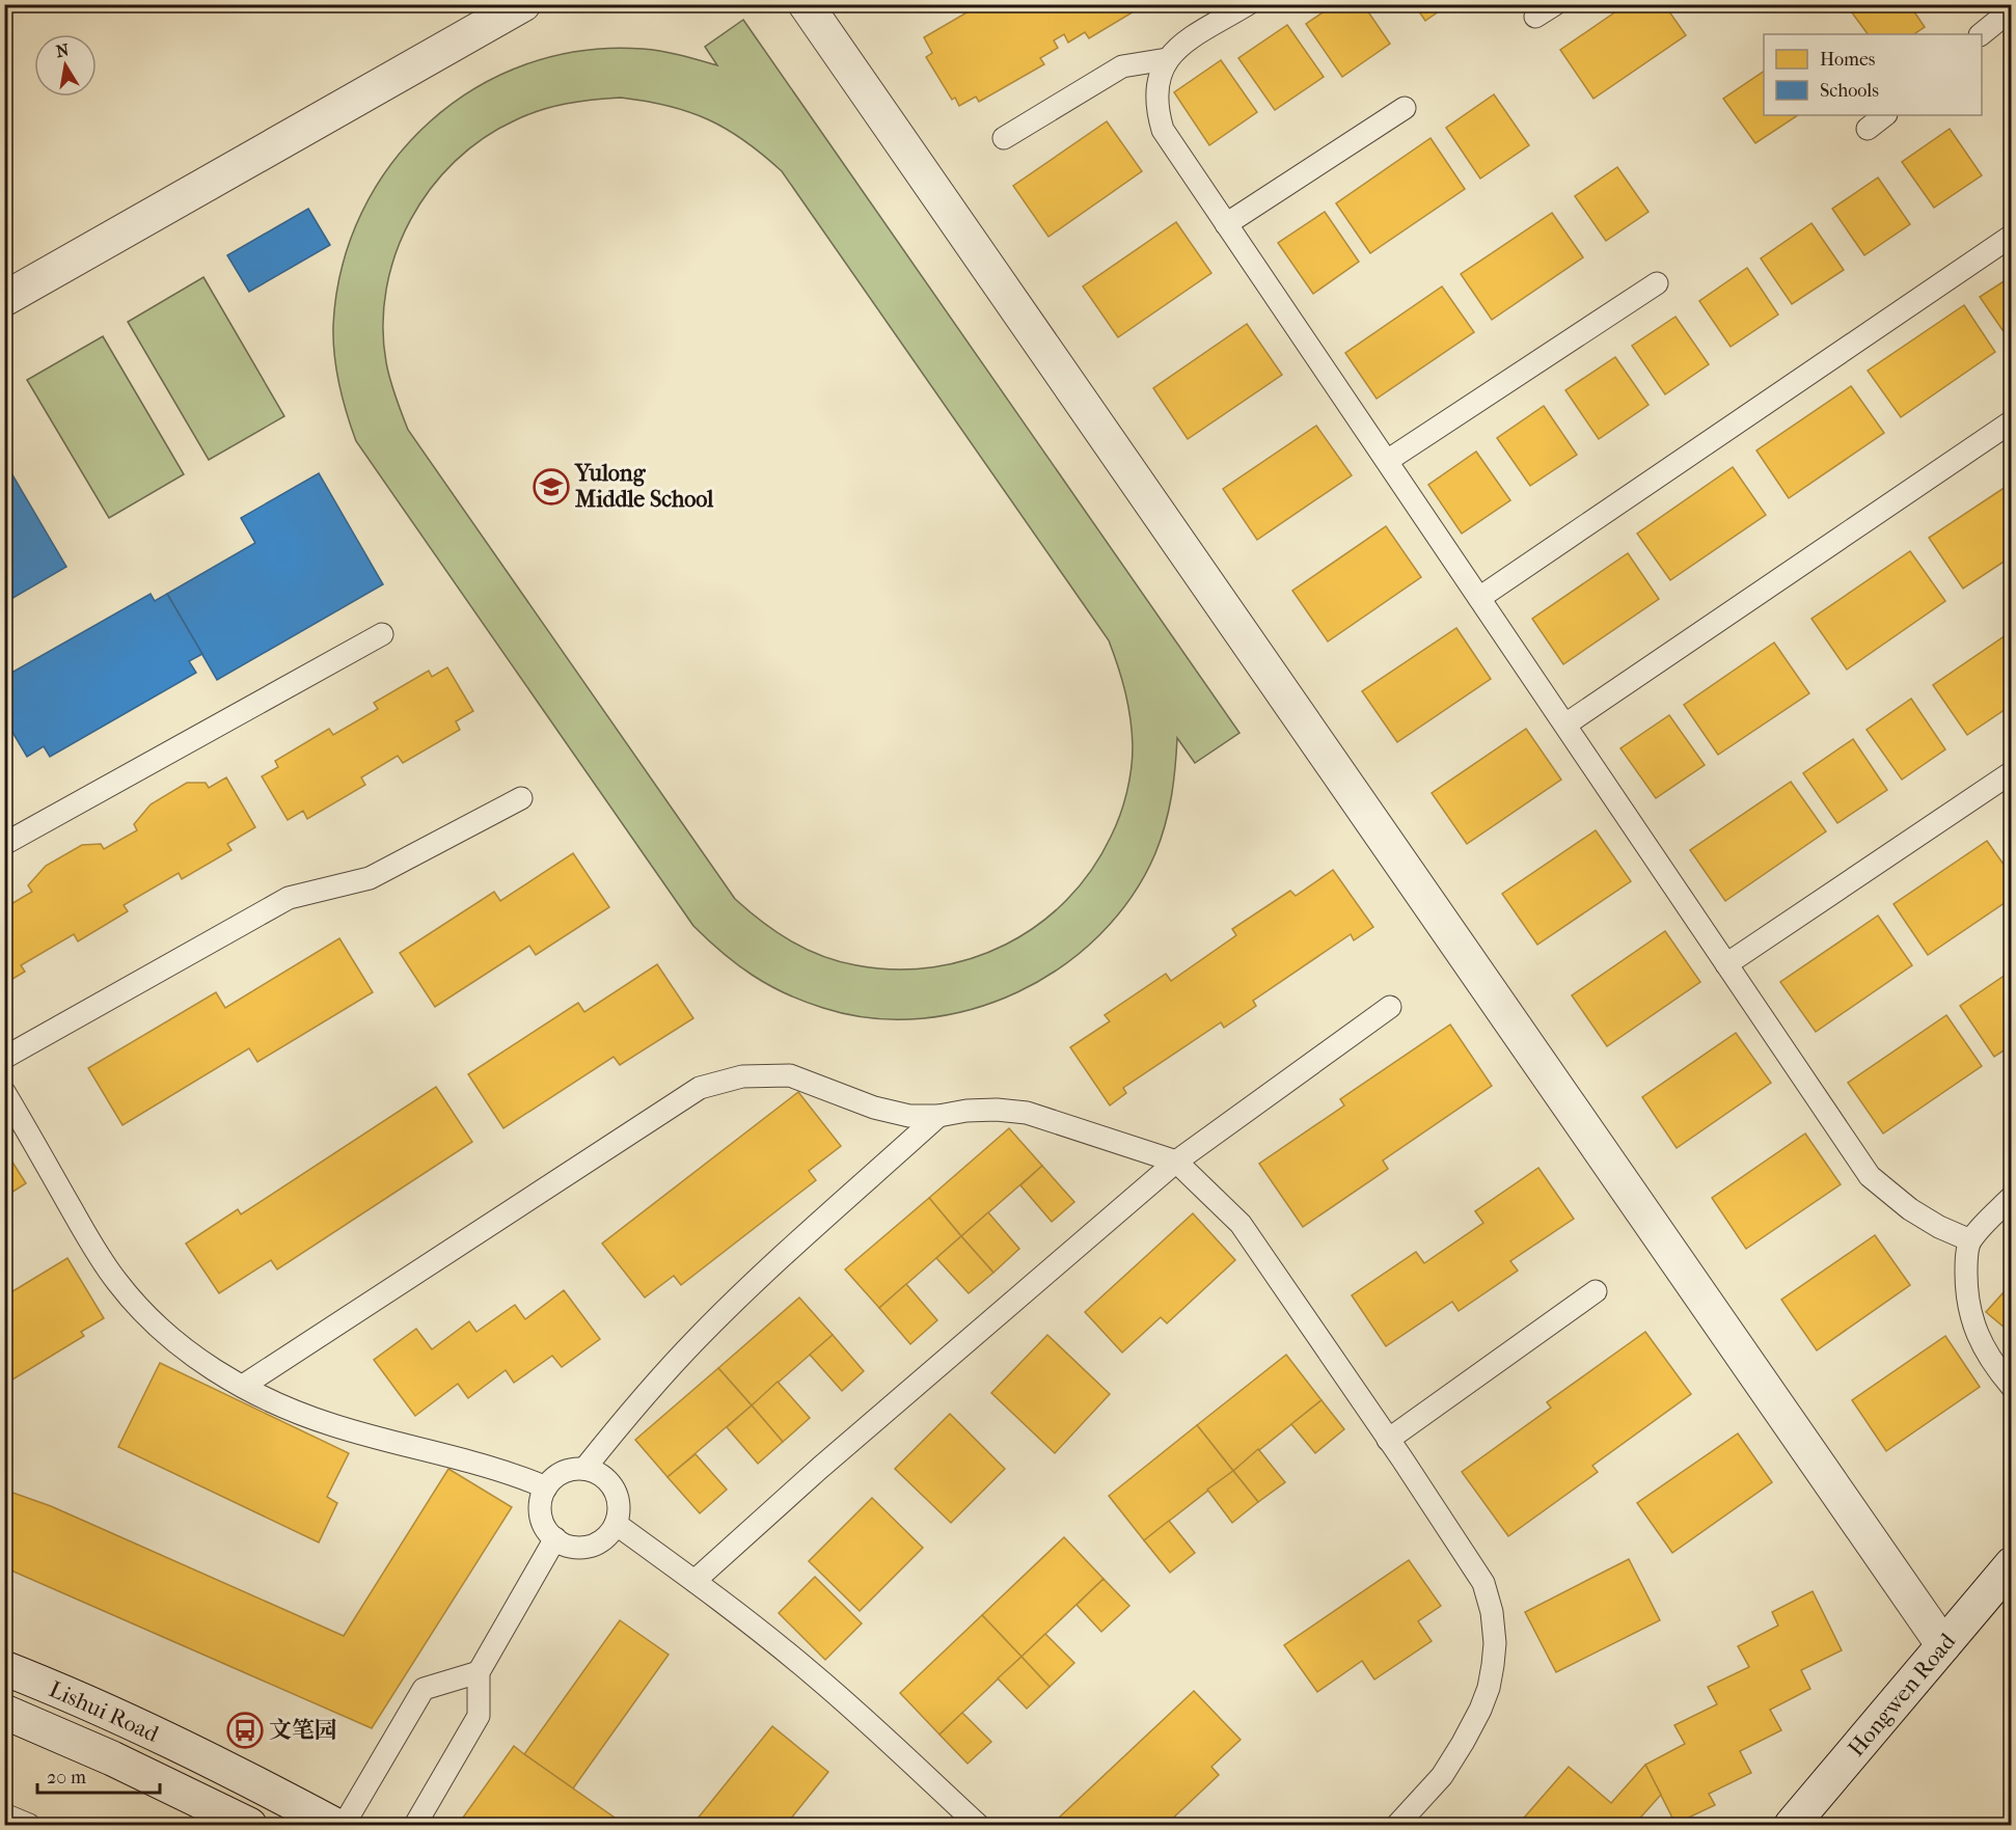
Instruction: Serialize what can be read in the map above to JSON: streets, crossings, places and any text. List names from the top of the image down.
{
  "streets": {
    "street": ["Hongwen Road", "Lishui Road"]
  },
  "places": {
    "school or university": ["Yulong Middle School"],
    "bus stop": ["文笔园"]
  },
  "legend": ["Homes", "Schools"],
  "scale_bar": "20 m",
  "north": "top"
}
